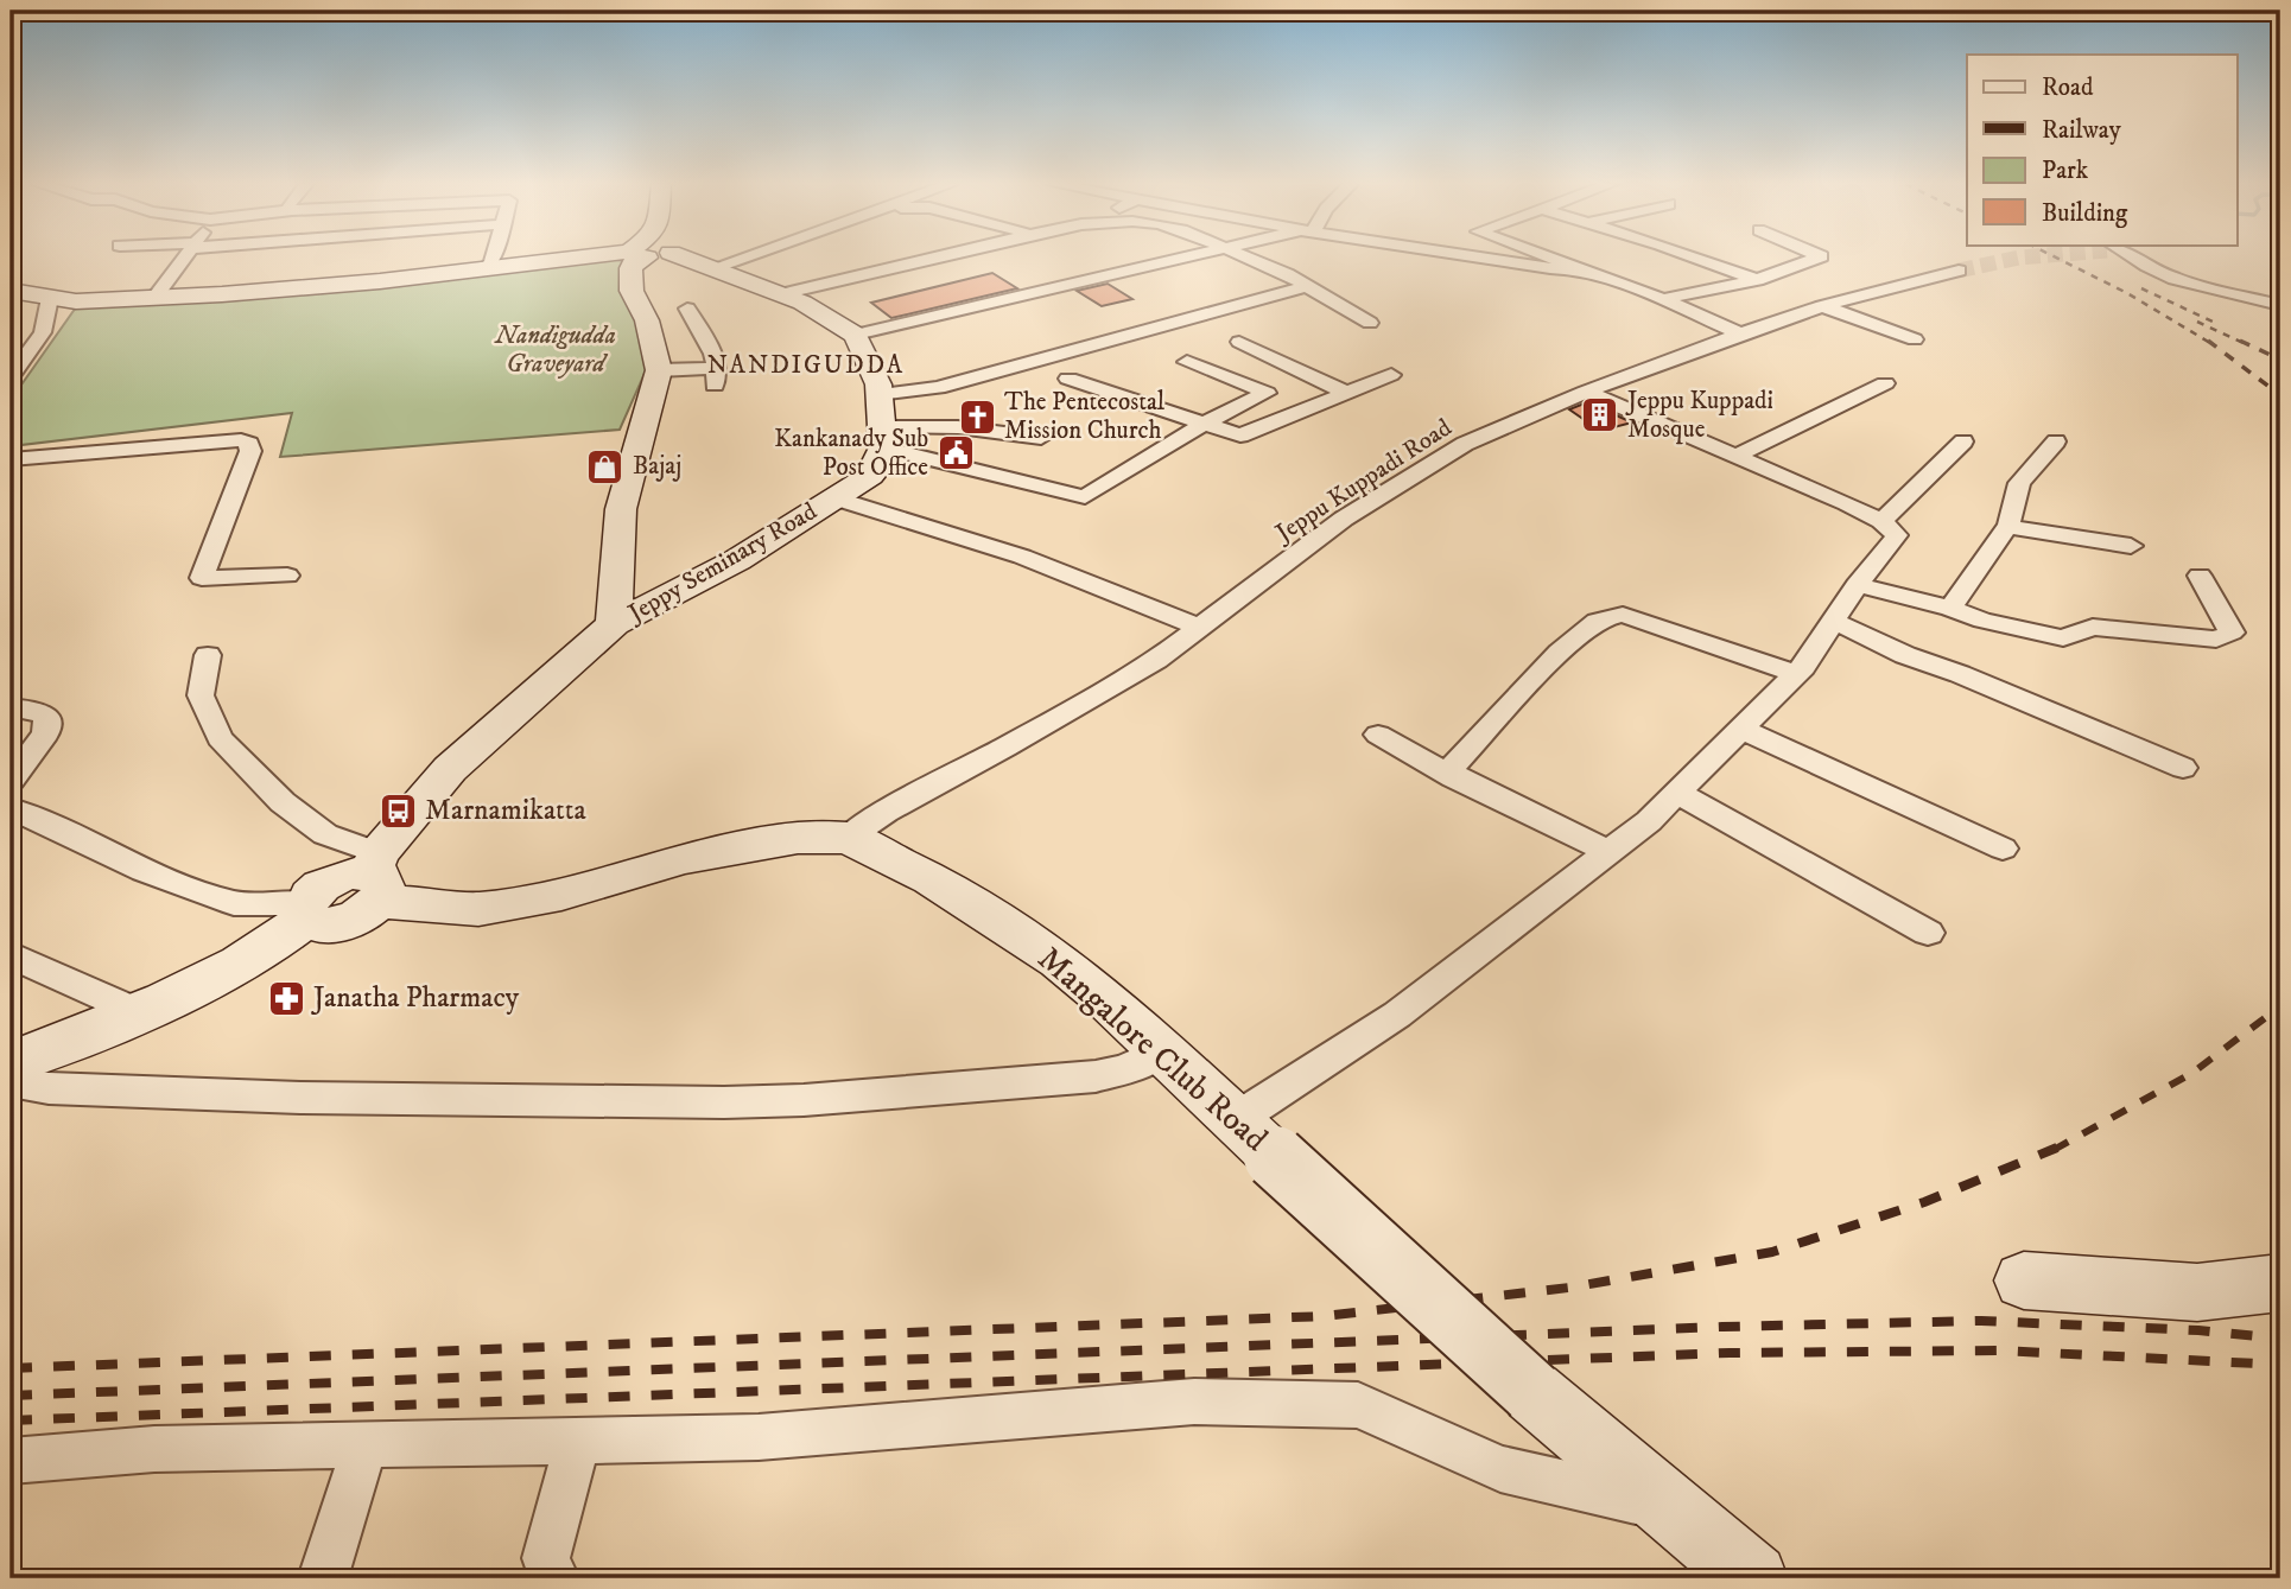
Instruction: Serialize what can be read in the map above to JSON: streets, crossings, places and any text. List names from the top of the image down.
{
  "streets": {
    "main road": ["Jeppy Seminary Road", "Mangalore Club Road"],
    "street": ["Jeppu Kuppadi Road"]
  },
  "crossings": [
    ["Jeppu Kuppadi Road", "Mangalore Club Road"],
    ["Jeppy Seminary Road", "Mangalore Club Road"]
  ],
  "districts": ["NANDIGUDDA"],
  "parks": ["Nandigudda Graveyard"],
  "places": {
    "building": ["Jeppu Kuppadi Mosque"],
    "church": ["The Pentecostal Mission Church"],
    "public building": ["Kankanady Sub Post Office"],
    "shop": ["Bajaj"],
    "bus stop": ["Marnamikatta"],
    "pharmacy": ["Janatha Pharmacy"]
  },
  "legend": [
    "Road",
    "Railway",
    "Park",
    "Building"
  ]
}
